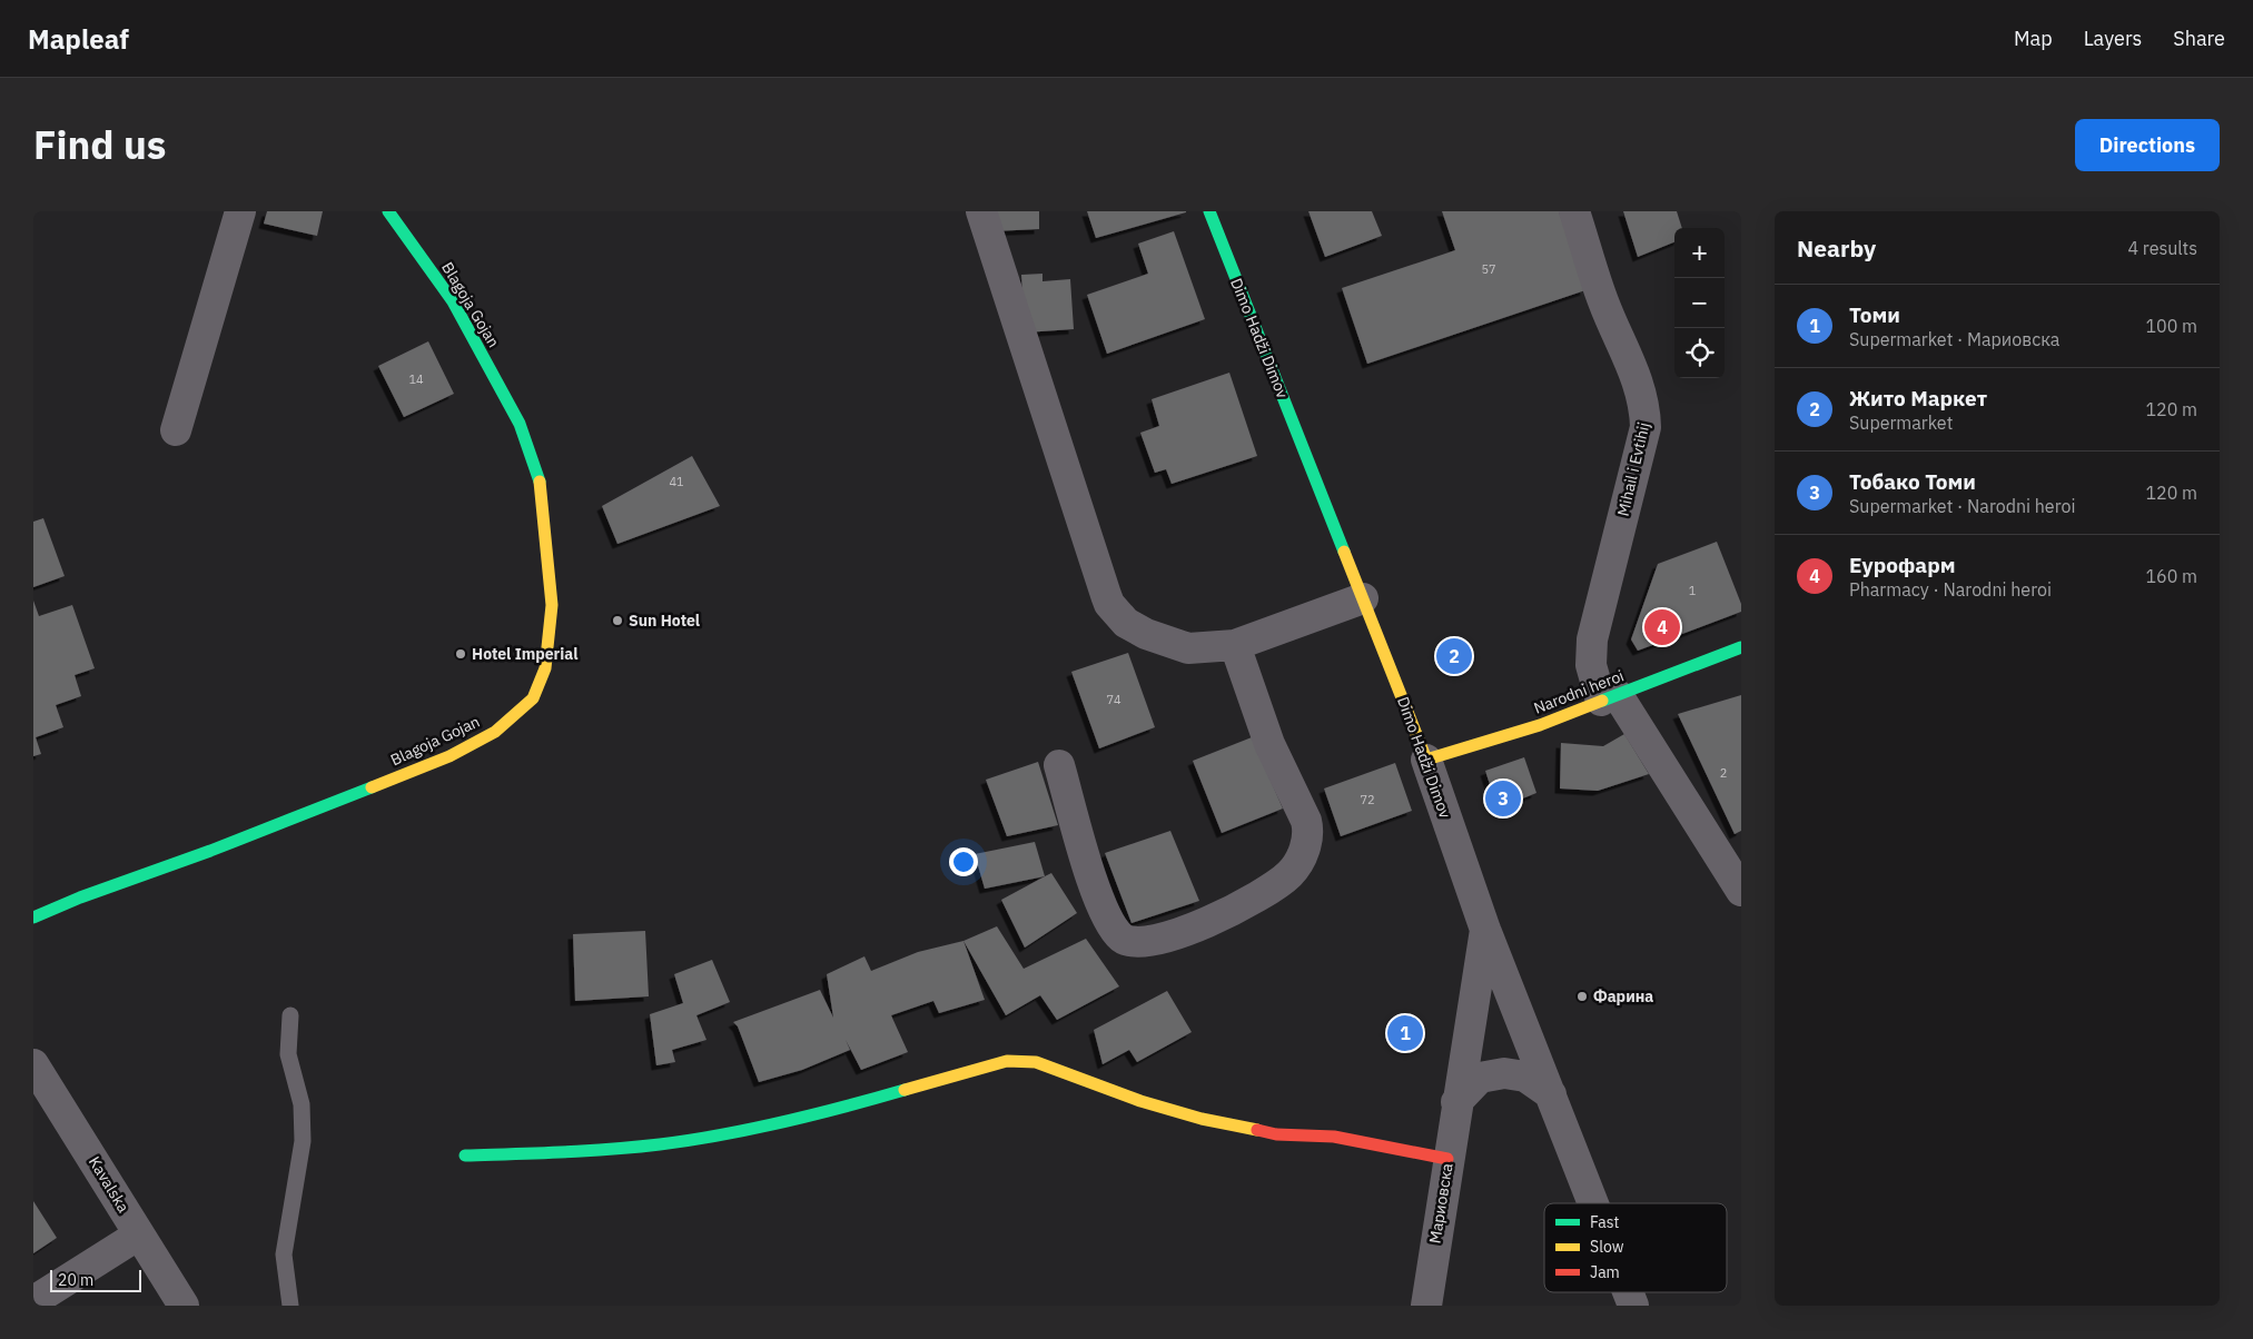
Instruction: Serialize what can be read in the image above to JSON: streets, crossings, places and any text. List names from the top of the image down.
{
  "streets": {
    "street": [
      "Blagoja Gojan",
      "Dimo Hadži Dimov",
      "Mihail i Evtihij",
      "Narodni heroi",
      "Kavalska",
      "Мариовска"
    ]
  },
  "crossings": [
    ["Dimo Hadži Dimov", "Narodni heroi"],
    ["Dimo Hadži Dimov", "Мариовска"],
    ["Mihail i Evtihij", "Narodni heroi"]
  ],
  "places": ["Sun Hotel", "Hotel Imperial", "Фарина"],
  "house_numbers": [
    "57",
    "14",
    "41",
    "1",
    "74",
    "2",
    "72"
  ],
  "legend": ["Fast", "Slow", "Jam"],
  "scale_bar": "20 m",
  "page": {
    "header": "Mapleaf",
    "nav": ["Map", "Layers", "Share"],
    "title": "Find us",
    "buttons": "Directions",
    "heading": ["Nearby", "4 results"],
    "map_buttons": ["+", "−"],
    "list": [
      {
        "mark": "1",
        "name": "Томи",
        "note": "Supermarket · Мариовска",
        "value": "100 m"
      },
      {
        "mark": "2",
        "name": "Жито Маркет",
        "note": "Supermarket",
        "value": "120 m"
      },
      {
        "mark": "3",
        "name": "Тобако Томи",
        "note": "Supermarket · Narodni heroi",
        "value": "120 m"
      },
      {
        "mark": "4",
        "name": "Еурофарм",
        "note": "Pharmacy · Narodni heroi",
        "value": "160 m"
      }
    ],
    "pins": [
      "4",
      "2",
      "3",
      "1"
    ],
    "scale": "20 m"
  }
}
